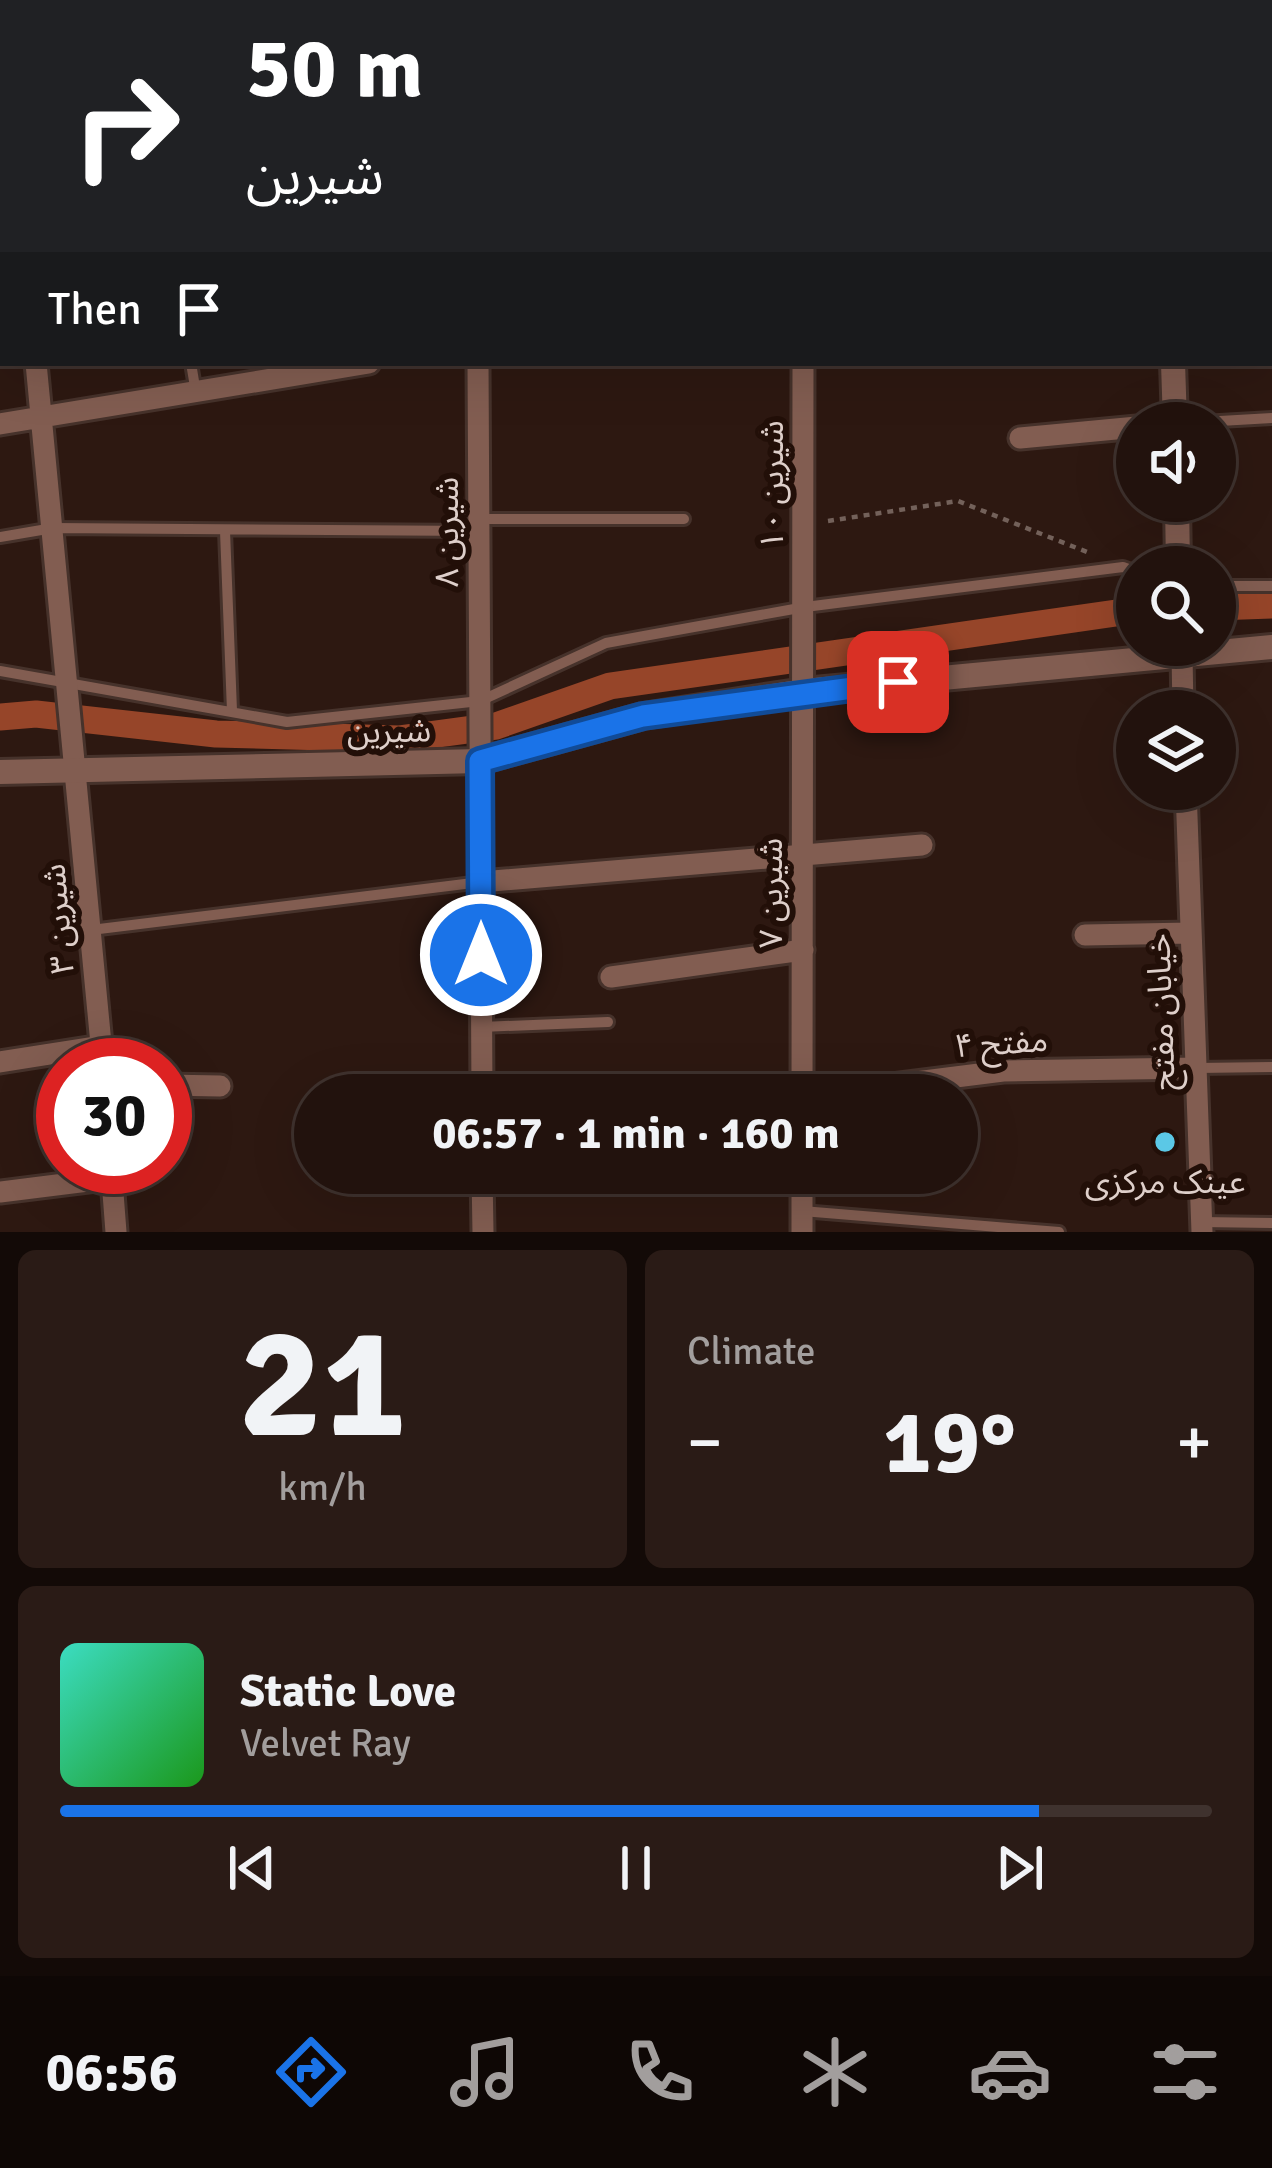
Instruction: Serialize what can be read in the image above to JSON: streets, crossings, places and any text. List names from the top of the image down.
{
  "streets": {
    "street": [
      "شیرین ۱۰",
      "شیرین ۸",
      "شیرین",
      "شیرین ۷",
      "شیرین ۳",
      "خیابان مفتح",
      "مفتح ۴"
    ]
  },
  "crossings": [
    ["شیرین ۱۰", "شیرین"],
    ["شیرین ۱۰", "شیرین ۷"],
    ["شیرین ۸", "شیرین"],
    ["شیرین", "شیرین ۷"],
    ["شیرین", "شیرین ۳"],
    ["خیابان مفتح", "مفتح ۴"]
  ],
  "places": ["عینک مرکزی"],
  "page": {
    "turn": ["50 m", "شیرین"],
    "then": "Then",
    "limit": "30",
    "trip": "06:57 · 1 min · 160 m",
    "tile": [
      ["21", "km/h"],
      "Climate"
    ],
    "heat": ["−", "19°", "+"],
    "song": ["Static Love", "Velvet Ray"],
    "tabs": "06:56"
  }
}
